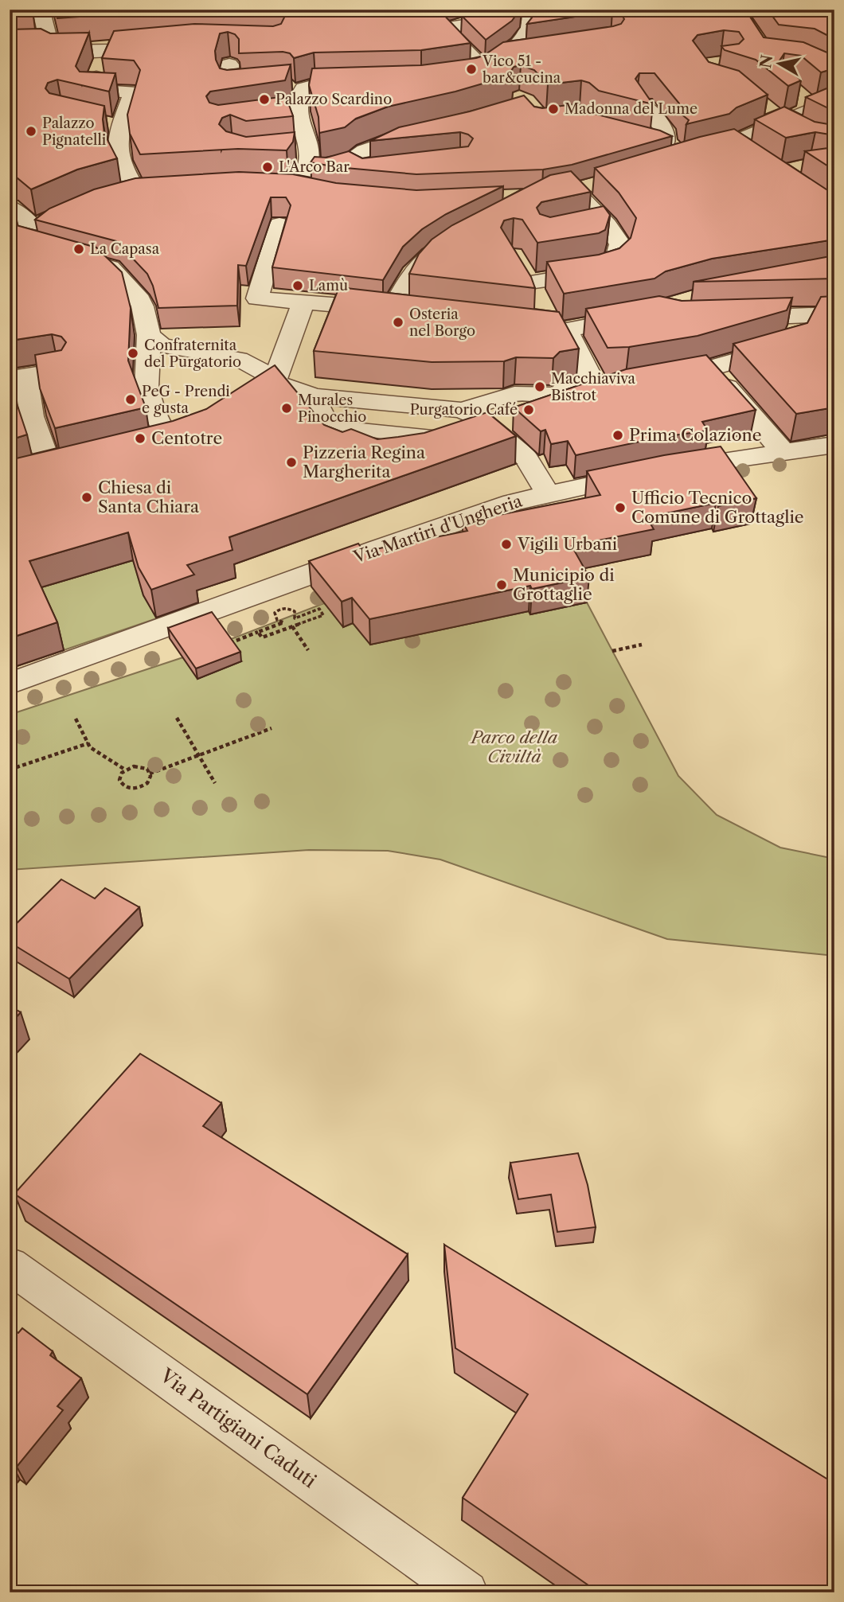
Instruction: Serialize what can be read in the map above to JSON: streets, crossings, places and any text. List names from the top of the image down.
{
  "streets": {
    "street": ["Via Martiri d'Ungheria", "Via Partigiani Caduti"]
  },
  "parks": ["Parco della Civiltà"],
  "places": [
    "Vico 51 - bar&cucina",
    "Palazzo Scardino",
    "Madonna del Lume",
    "Palazzo Pignatelli",
    "L'Arco Bar",
    "La Capasa",
    "Lamù",
    "Osteria nel Borgo",
    "Confraternita del Purgatorio",
    "Macchiaviva Bistrot",
    "PeG - Prendi e gusta",
    "Murales Pinocchio",
    "Purgatorio Café",
    "Prima Colazione",
    "Centotre",
    "Pizzeria Regina Margherita",
    "Chiesa di Santa Chiara",
    "Ufficio Tecnico Comune di Grottaglie",
    "Vigili Urbani",
    "Municipio di Grottaglie"
  ],
  "north": "left"
}
